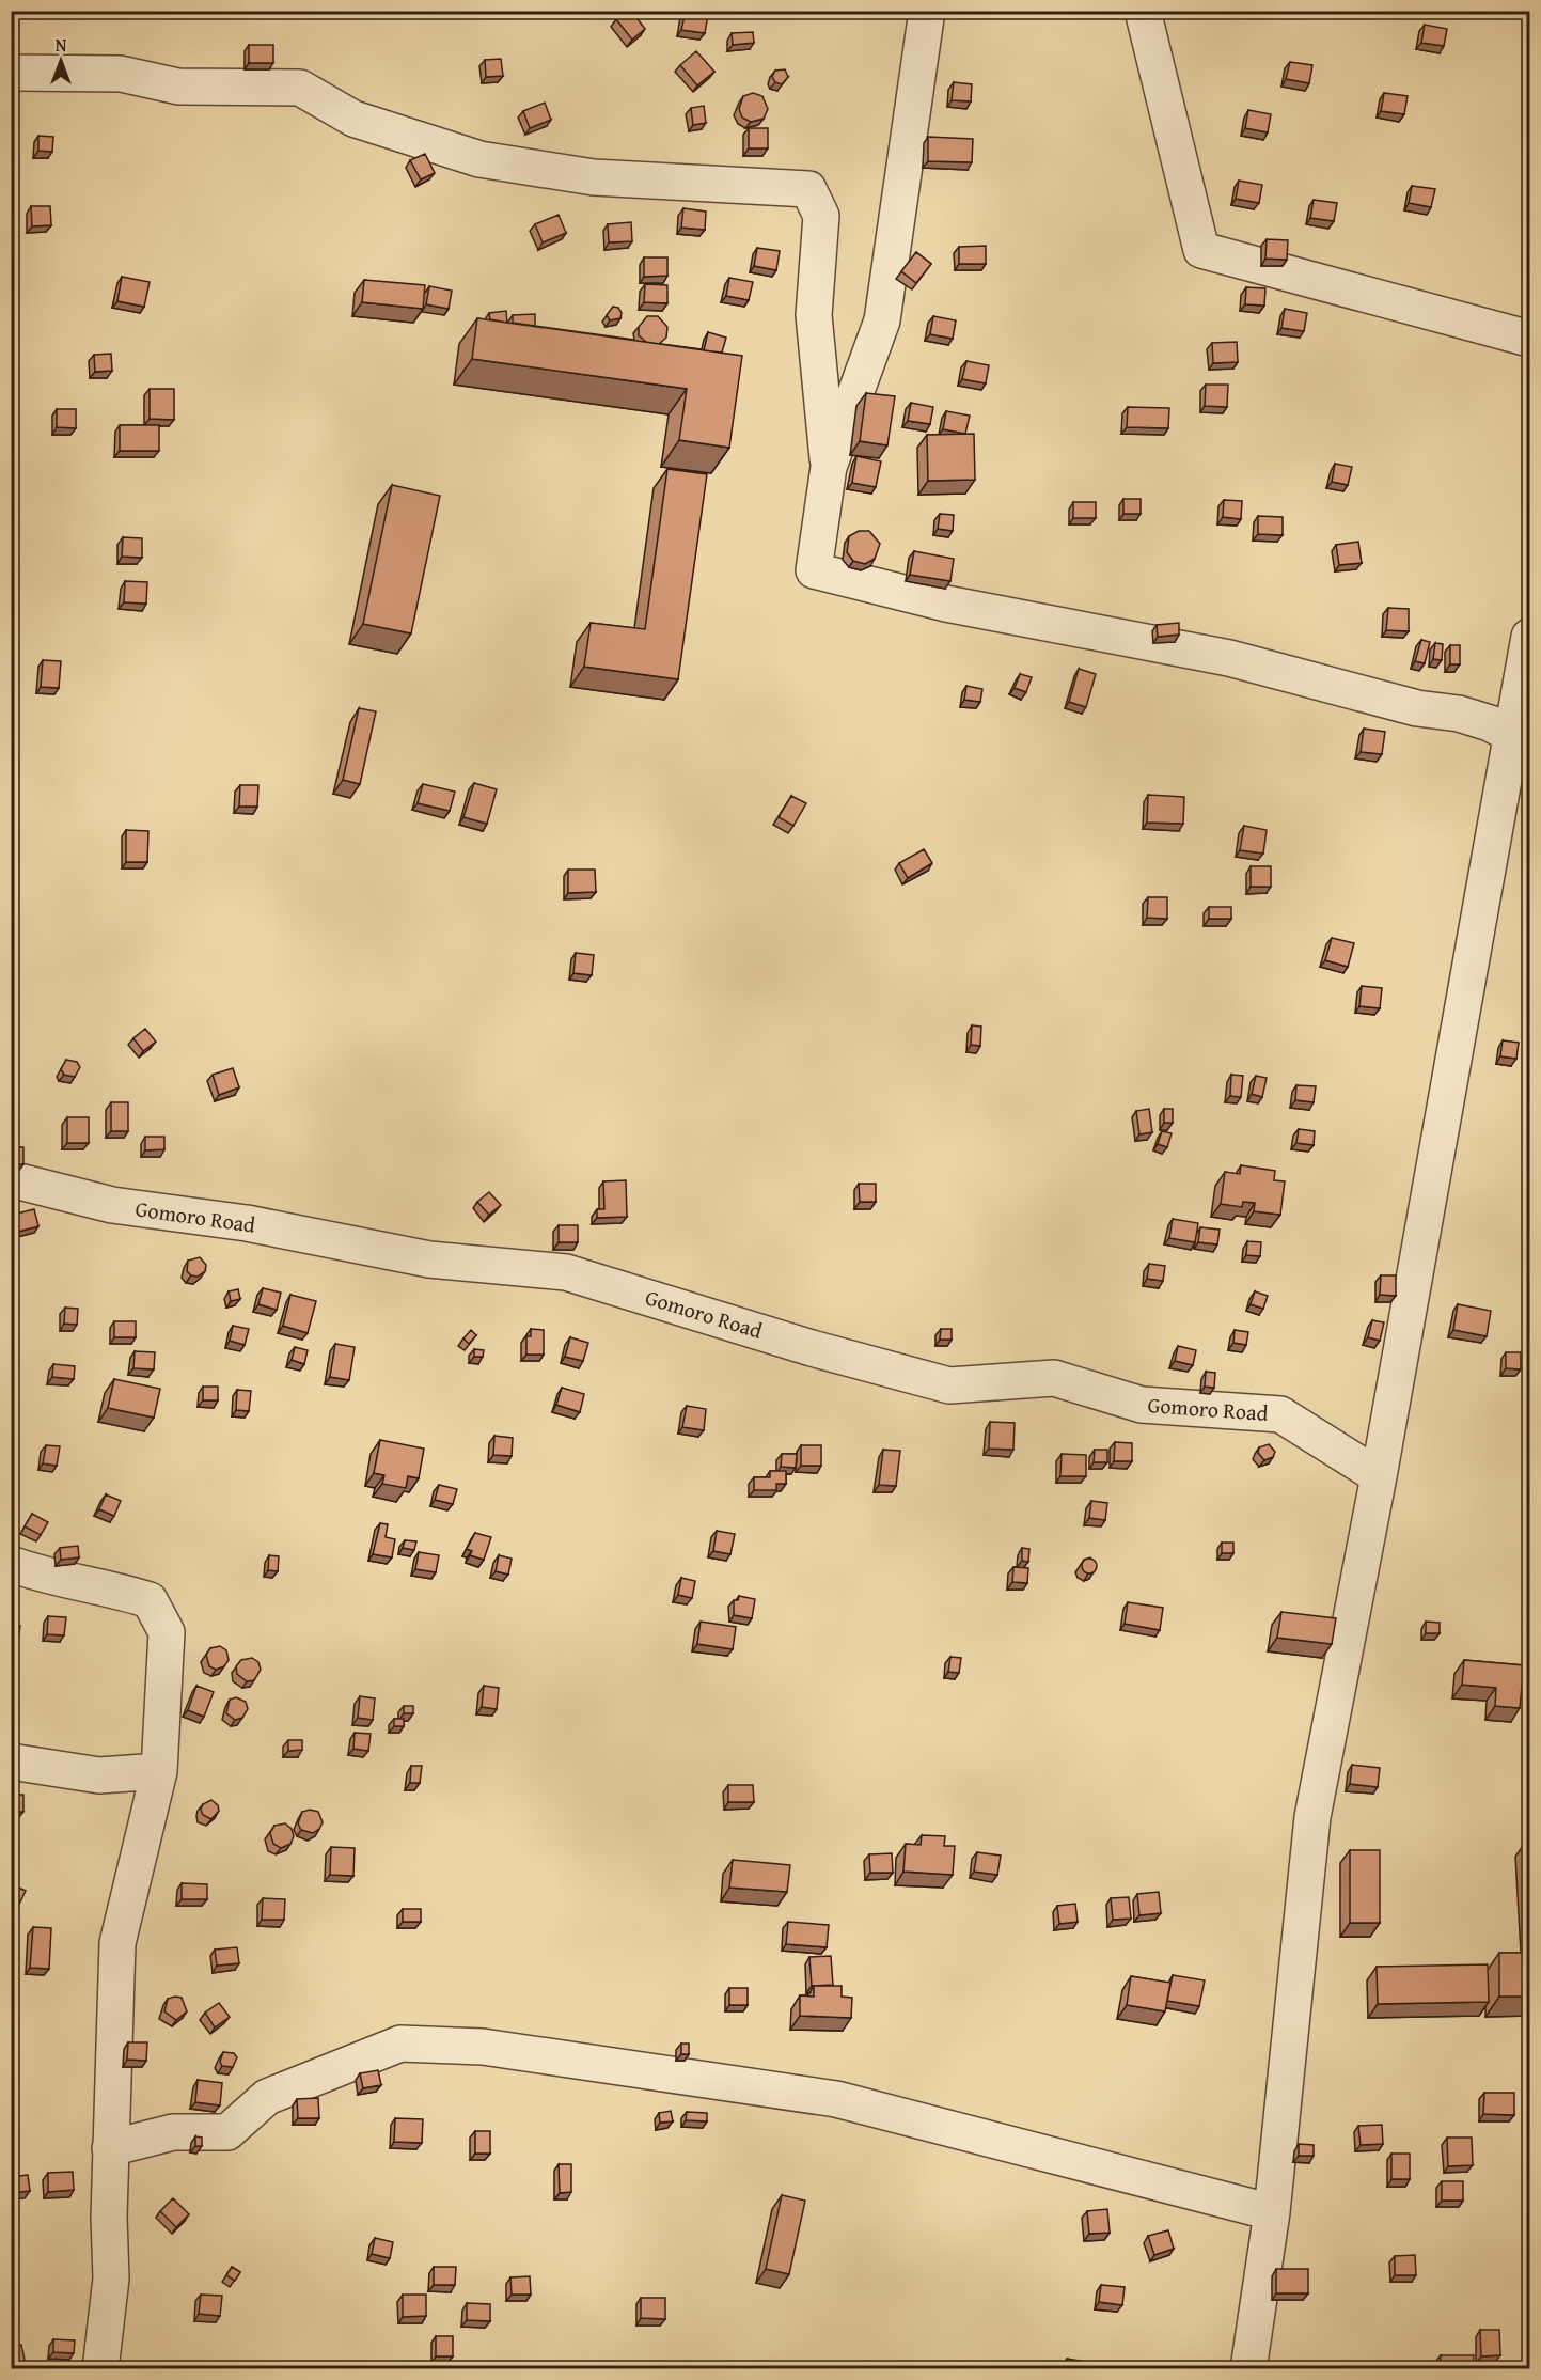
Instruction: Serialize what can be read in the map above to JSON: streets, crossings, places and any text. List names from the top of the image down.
{
  "streets": {
    "street": ["Gomoro Road"]
  },
  "north": "top"
}
